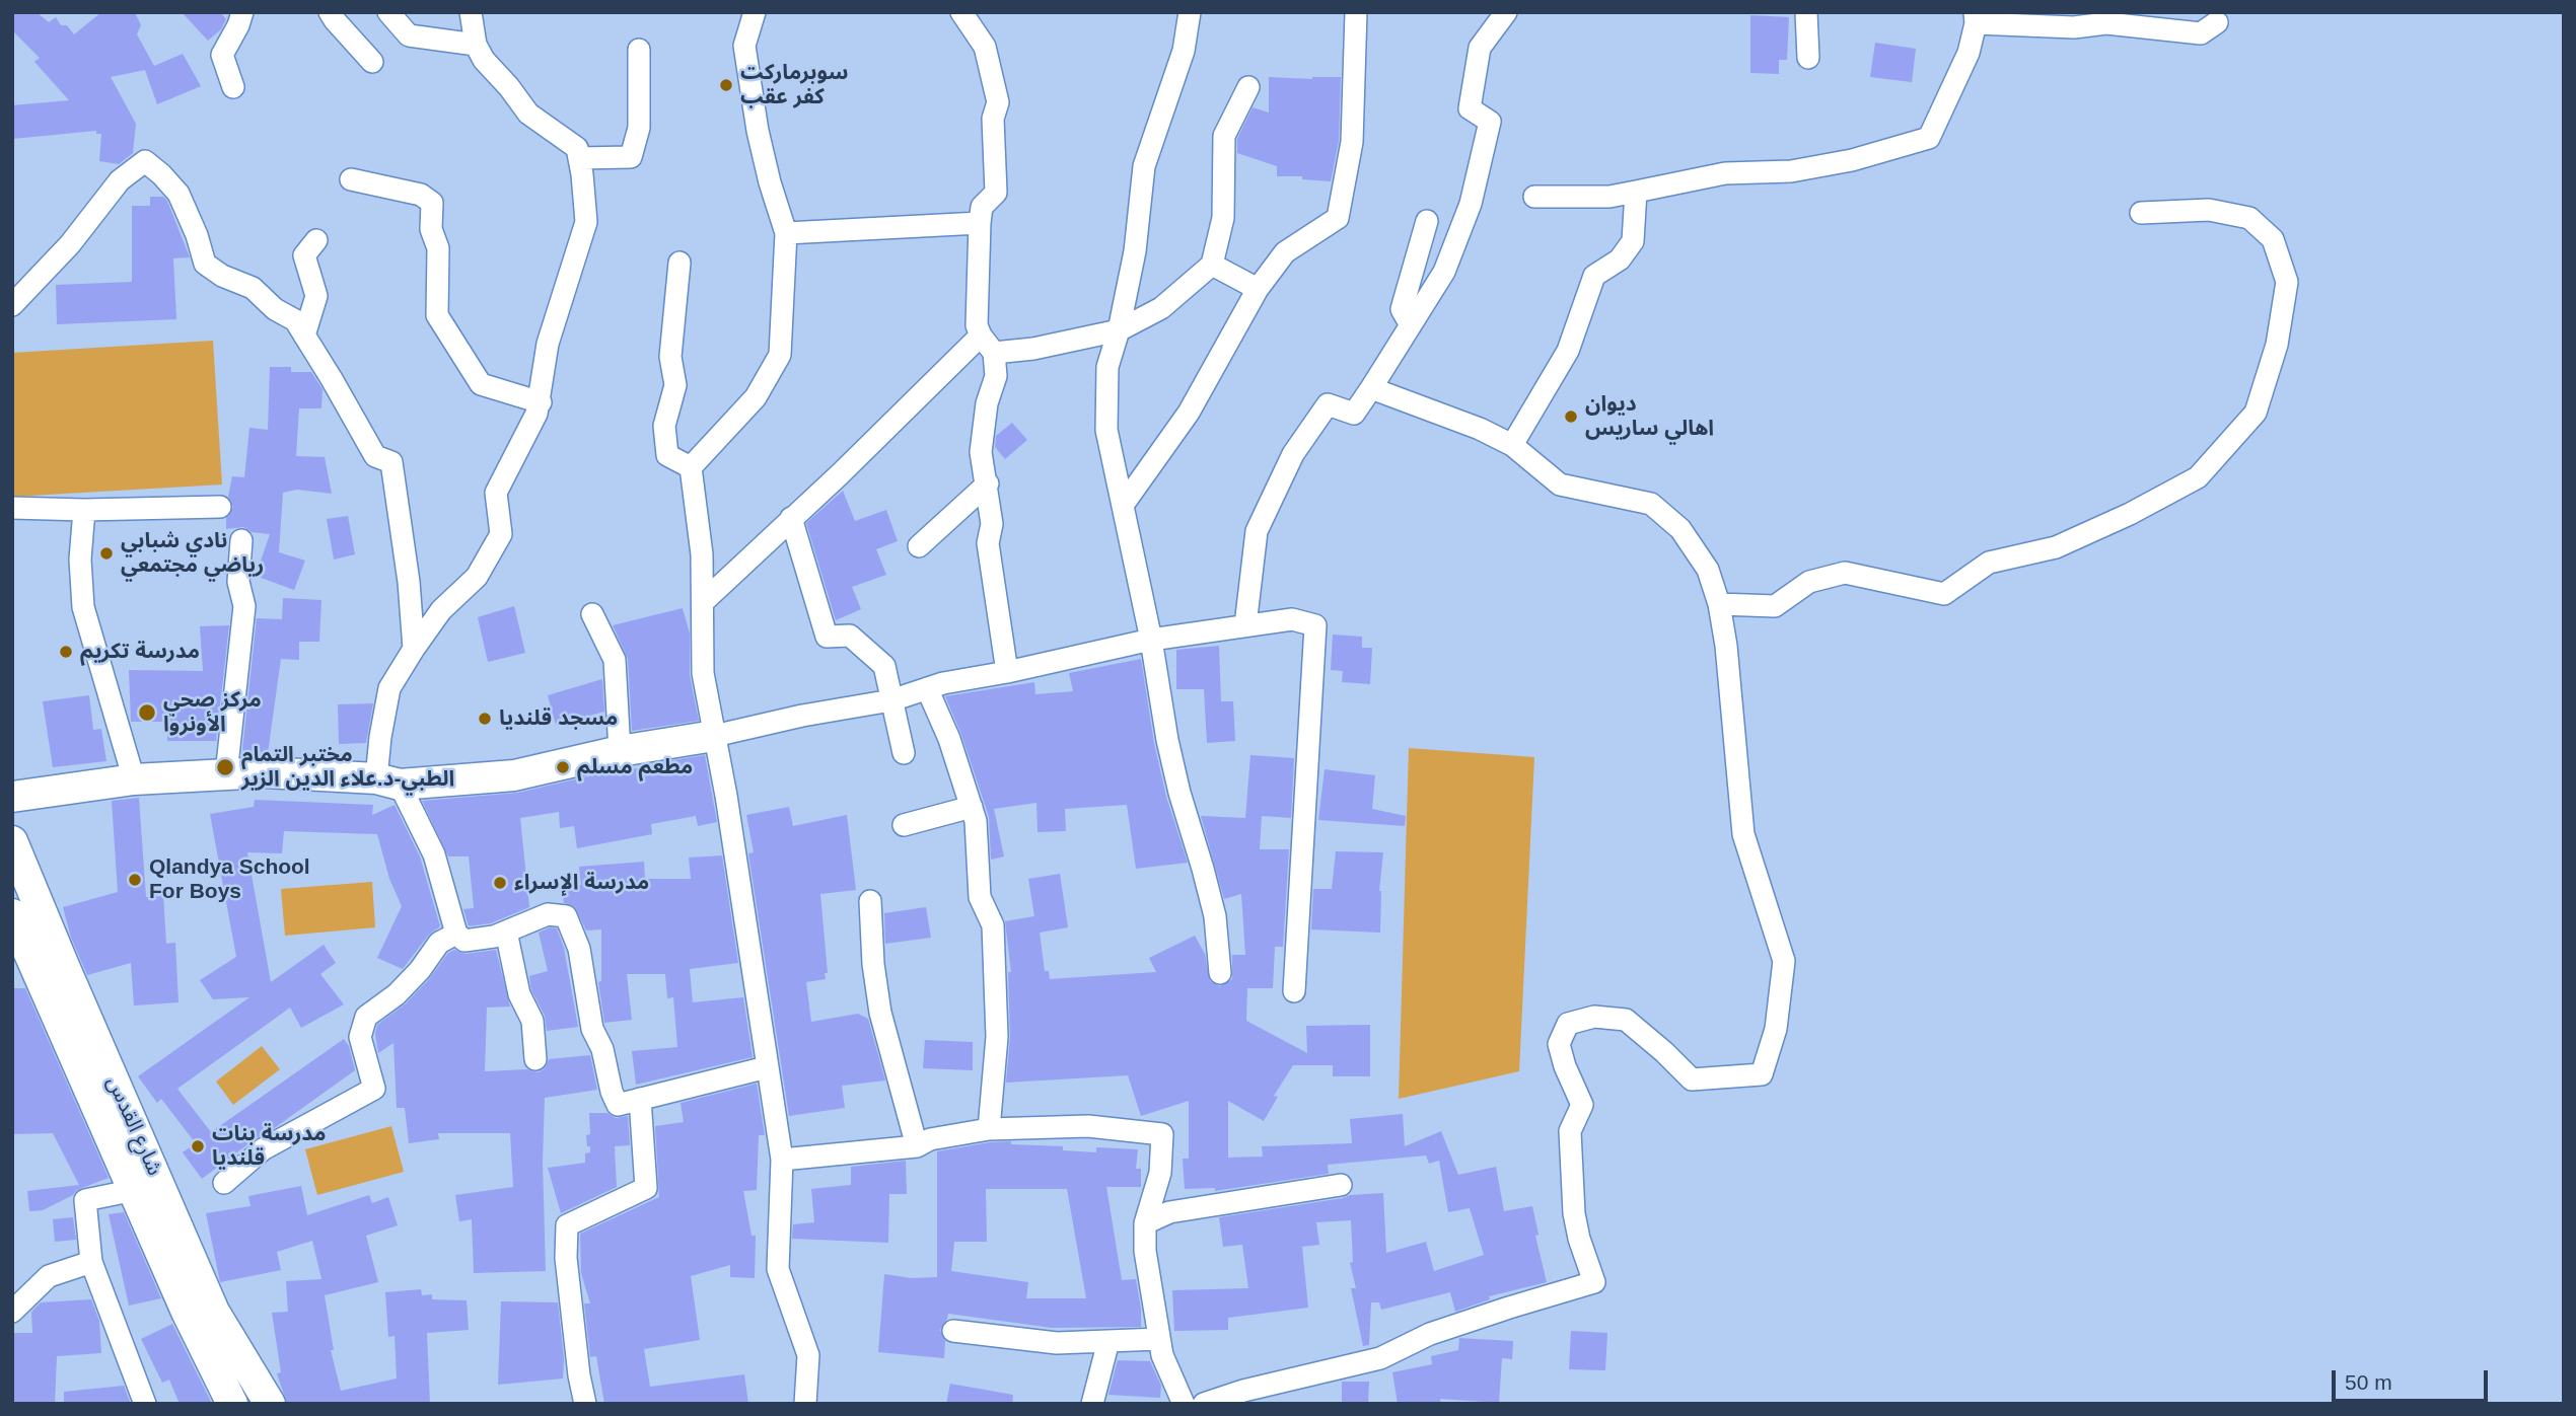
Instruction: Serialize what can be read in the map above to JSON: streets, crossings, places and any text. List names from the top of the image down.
{
  "streets": {
    "main road": ["شارع القدس"]
  },
  "places": [
    "سوبرماركت كفر عقب",
    "ديوان اهالي ساريس",
    "نادي شبابي رياضي مجتمعي",
    "مدرسة تكريم",
    "مركز صحي الأونروا",
    "مسجد قلنديا",
    "مختبر التمام الطبي-د.علاء الدين الزير",
    "مطعم مسلم",
    "Qlandya School For Boys",
    "مدرسة الإسراء",
    "مدرسة بنات قلنديا"
  ],
  "scale_bar": "50 m"
}
